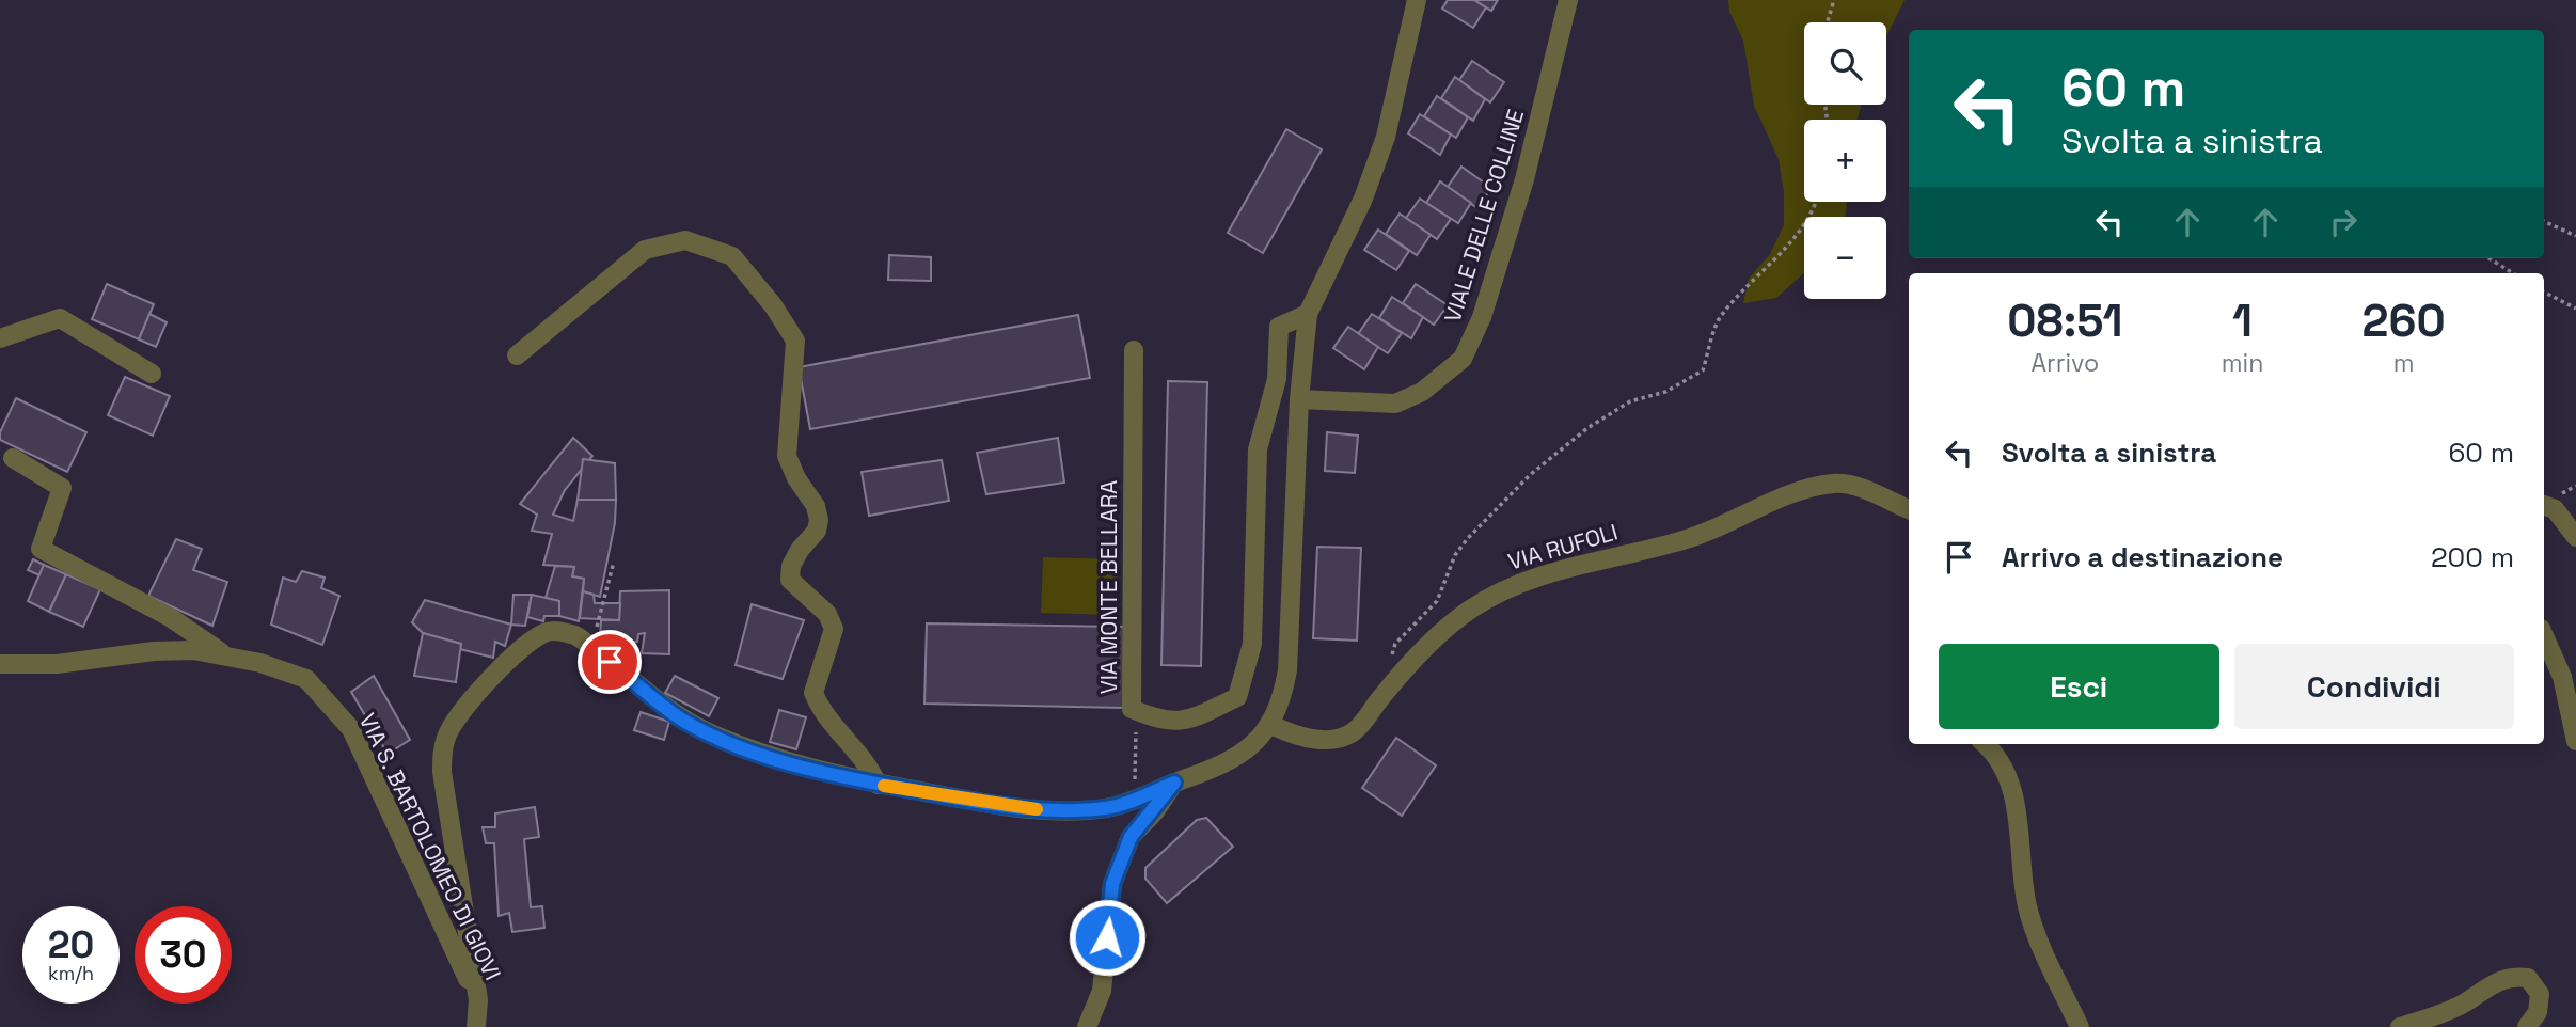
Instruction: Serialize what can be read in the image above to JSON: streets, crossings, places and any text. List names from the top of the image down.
{
  "streets": {
    "street": [
      "VIALE DELLE COLLINE",
      "VIA RUFOLI",
      "VIA MONTE BELLARA",
      "VIA S. BARTOLOMEO DI GIOVI"
    ]
  },
  "page": {
    "map_buttons": ["+", "−"],
    "turn": ["60 m", "Svolta a sinistra"],
    "eta": [
      "08:51",
      "Arrivo",
      "1",
      "min",
      "260",
      "m"
    ],
    "list": [
      {
        "name": "Svolta a sinistra",
        "value": "60 m"
      },
      {
        "name": "Arrivo a destinazione",
        "value": "200 m"
      }
    ],
    "buttons": ["Esci", "Condividi"],
    "speed": "20 km/h",
    "limit": "30"
  }
}
